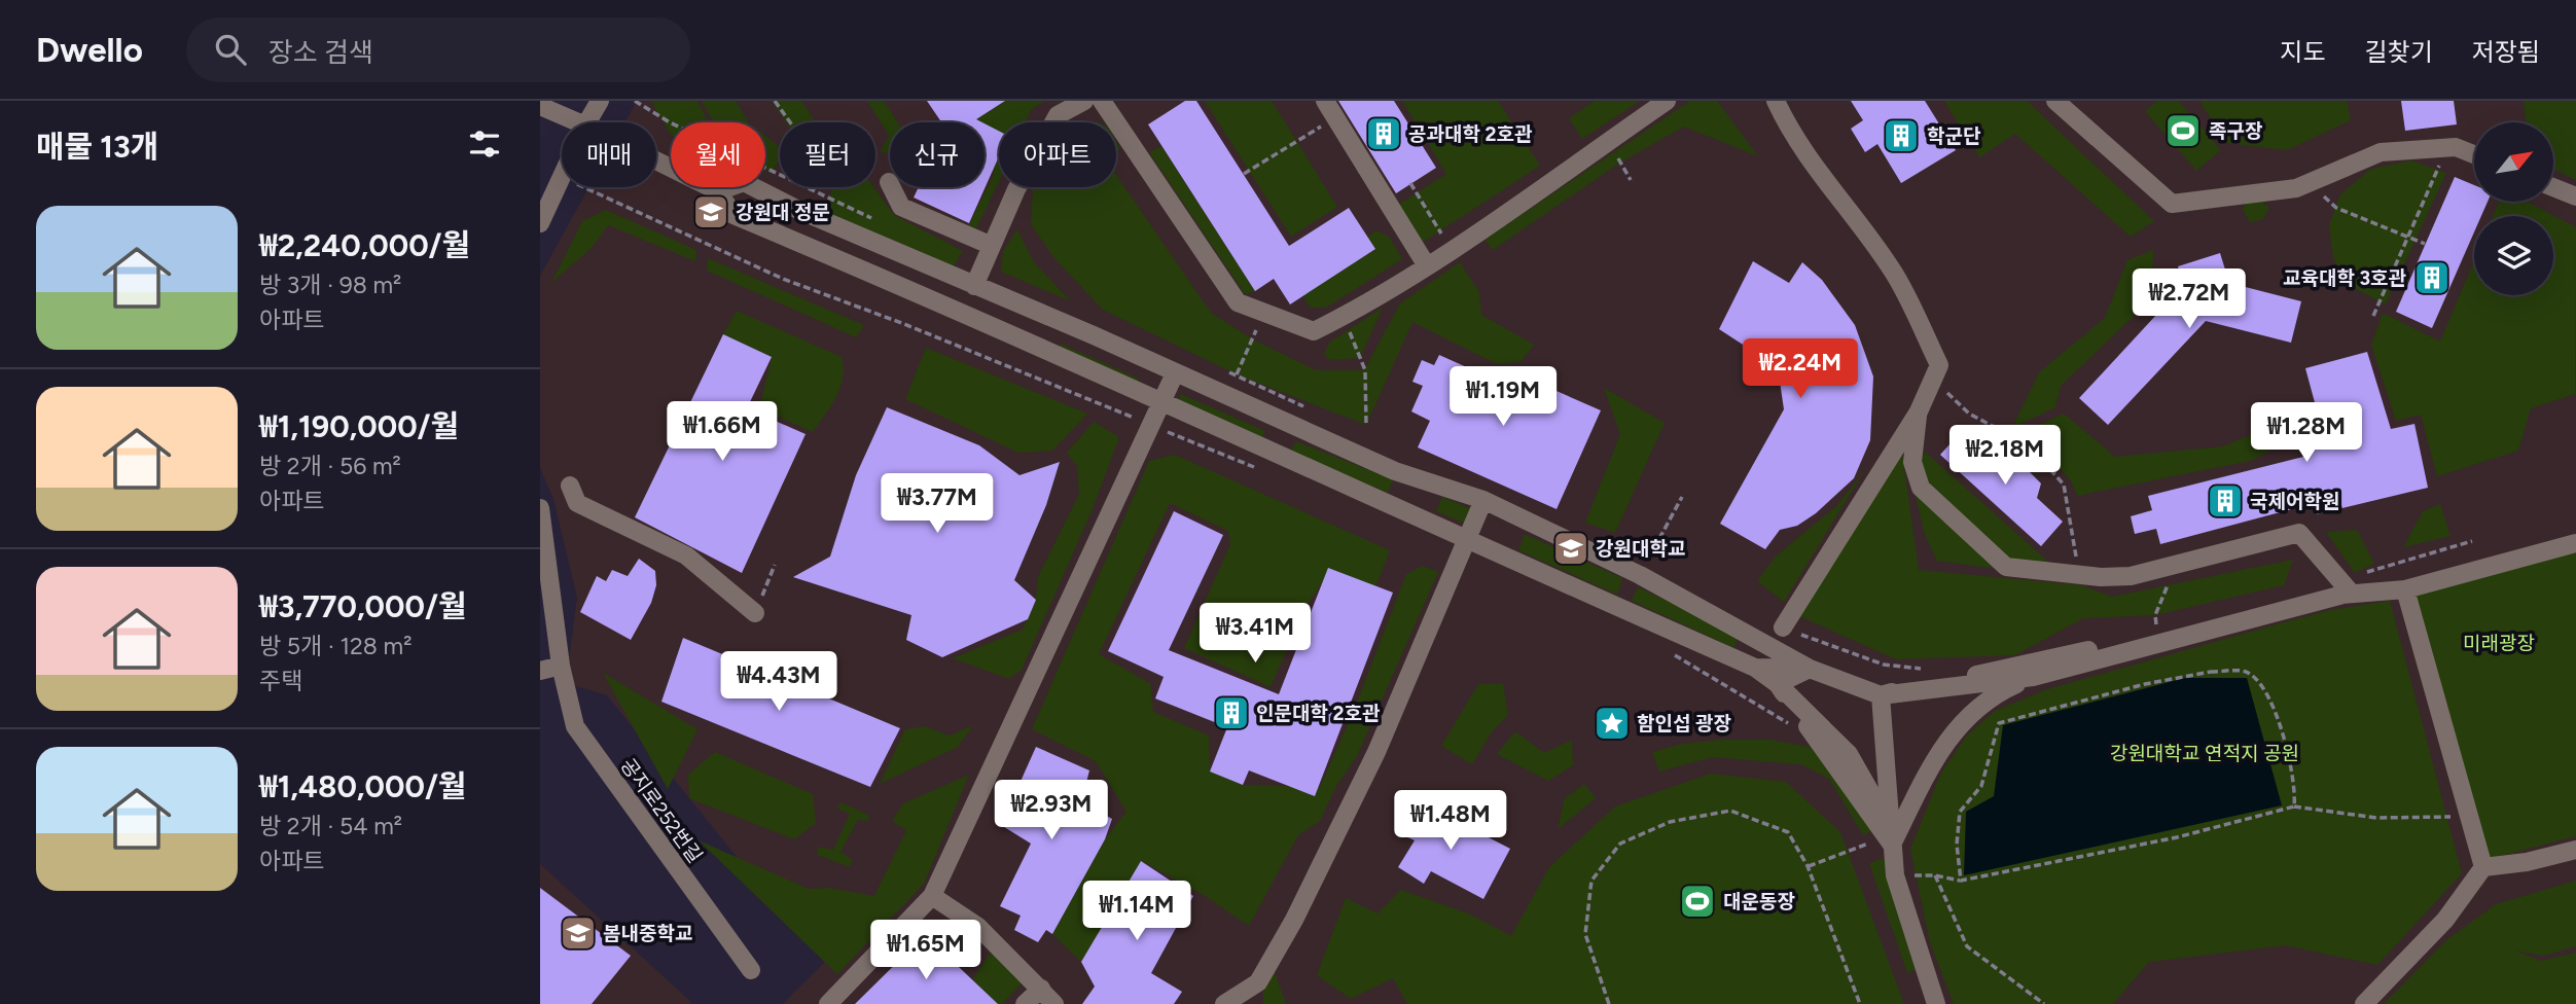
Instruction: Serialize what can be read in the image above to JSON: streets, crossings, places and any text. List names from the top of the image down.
{
  "streets": {
    "street": ["공지로252번길"]
  },
  "parks": ["미래광장", "강원대학교 연적지 공원"],
  "places": {
    "sports": ["족구장", "대운동장"],
    "building": [
      "공과대학 2호관",
      "학군단",
      "교육대학 3호관",
      "국제어학원",
      "인문대학 2호관"
    ],
    "school or university": ["강원대 정문", "강원대학교", "봄내중학교"],
    "place": ["함인섭 광장"]
  },
  "north": "top right",
  "page": {
    "header": "Dwello",
    "search": "장소 검색",
    "nav": ["지도", "길찾기", "저장됨"],
    "heading": "매물 13개",
    "chip": [
      "매매",
      "월세",
      "필터",
      "신규",
      "아파트"
    ],
    "list": [
      {
        "name": "₩2,240,000/월",
        "note": "방 3개 · 98 m² · 아파트"
      },
      {
        "name": "₩1,190,000/월",
        "note": "방 2개 · 56 m² · 아파트"
      },
      {
        "name": "₩3,770,000/월",
        "note": "방 5개 · 128 m² · 주택"
      },
      {
        "name": "₩1,480,000/월",
        "note": "방 2개 · 54 m² · 아파트"
      }
    ],
    "price": [
      "₩2.72M",
      "₩2.24M",
      "₩1.19M",
      "₩1.66M",
      "₩1.28M",
      "₩2.18M",
      "₩3.77M",
      "₩3.41M",
      "₩4.43M",
      "₩2.93M",
      "₩1.48M",
      "₩1.14M",
      "₩1.65M"
    ]
  }
}
